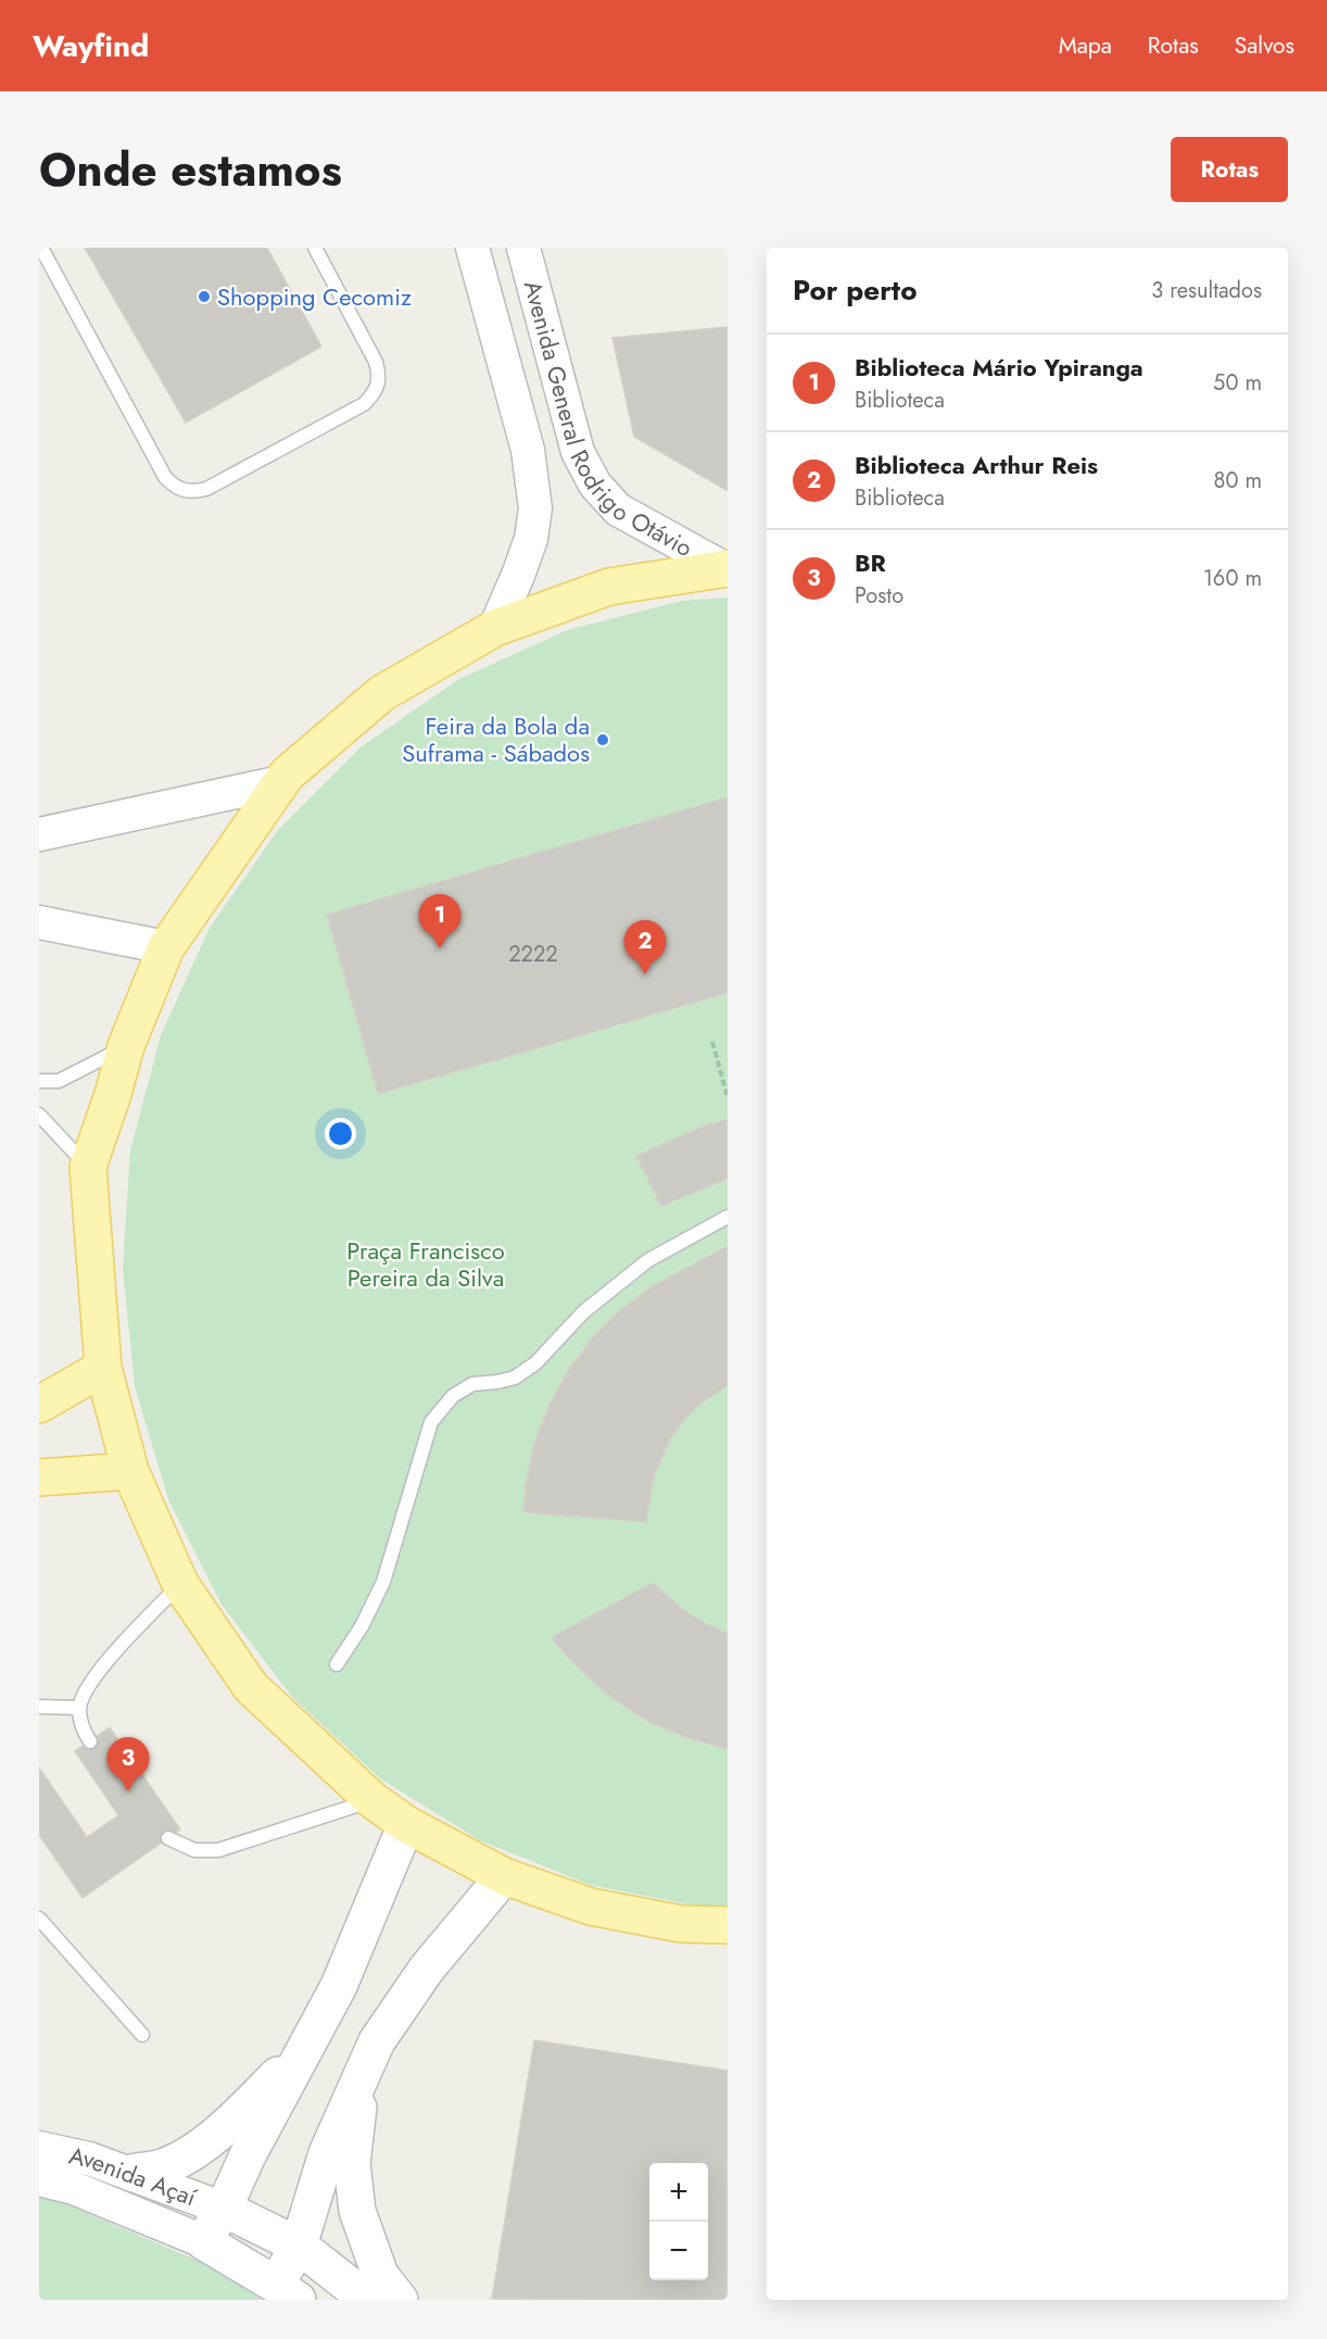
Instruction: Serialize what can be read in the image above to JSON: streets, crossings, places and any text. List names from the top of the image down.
{
  "streets": {
    "street": ["Avenida General Rodrigo Otávio", "Avenida Açaí"]
  },
  "parks": ["Praça Francisco Pereira da Silva"],
  "places": ["Shopping Cecomiz", "Feira da Bola da Suframa - Sábados"],
  "house_numbers": ["2222"],
  "page": {
    "header": "Wayfind",
    "nav": ["Mapa", "Rotas", "Salvos"],
    "title": "Onde estamos",
    "buttons": "Rotas",
    "heading": ["Por perto", "3 resultados"],
    "list": [
      {
        "mark": "1",
        "name": "Biblioteca Mário Ypiranga",
        "note": "Biblioteca",
        "value": "50 m"
      },
      {
        "mark": "2",
        "name": "Biblioteca Arthur Reis",
        "note": "Biblioteca",
        "value": "80 m"
      },
      {
        "mark": "3",
        "name": "BR",
        "note": "Posto",
        "value": "160 m"
      }
    ],
    "pins": ["1", "2", "3"],
    "map_buttons": ["+", "−"]
  }
}
